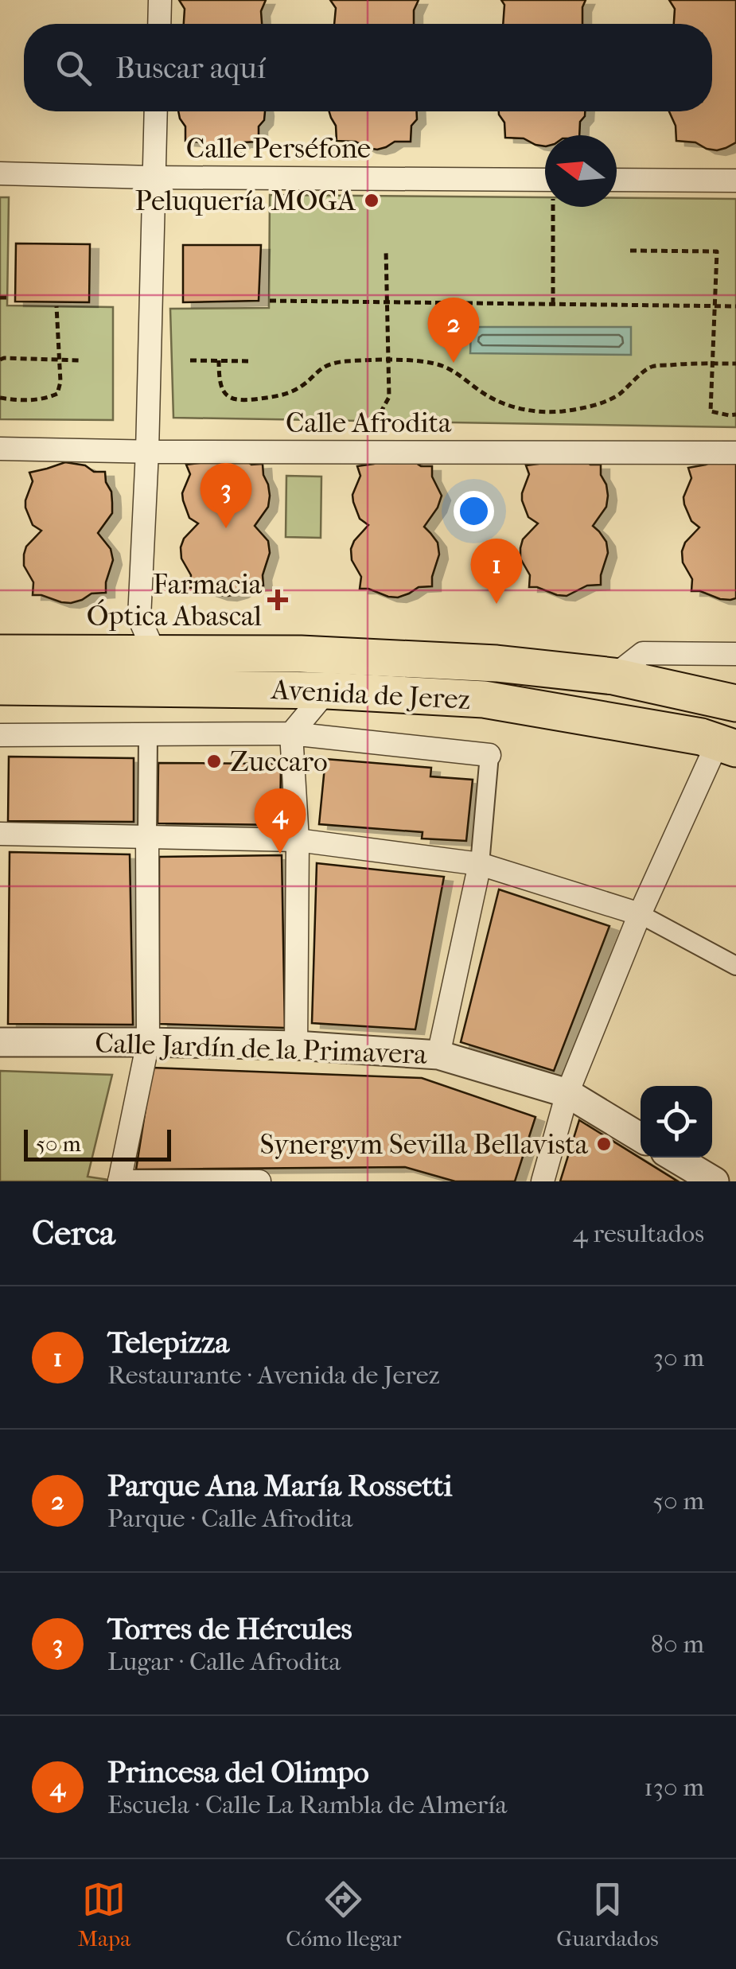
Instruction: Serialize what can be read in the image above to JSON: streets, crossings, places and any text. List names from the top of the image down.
{
  "streets": {
    "main road": ["Avenida de Jerez"],
    "street": ["Calle Perséfone", "Calle Afrodita", "Calle Jardín de la Primavera"]
  },
  "places": {
    "other": ["Peluquería MOGA", "Zuccaro", "Synergym Sevilla Bellavista"],
    "health": ["Farmacia Óptica Abascal"]
  },
  "scale_bar": "50 m",
  "north": "left",
  "page": {
    "search": "Buscar aquí",
    "pins": [
      "2",
      "3",
      "1",
      "4"
    ],
    "scale": "50 m",
    "heading": ["Cerca", "4 resultados"],
    "list": [
      {
        "mark": "1",
        "name": "Telepizza",
        "note": "Restaurante · Avenida de Jerez",
        "value": "30 m"
      },
      {
        "mark": "2",
        "name": "Parque Ana María Rossetti",
        "note": "Parque · Calle Afrodita",
        "value": "50 m"
      },
      {
        "mark": "3",
        "name": "Torres de Hércules",
        "note": "Lugar · Calle Afrodita",
        "value": "80 m"
      },
      {
        "mark": "4",
        "name": "Princesa del Olimpo",
        "note": "Escuela · Calle La Rambla de Almería",
        "value": "130 m"
      }
    ],
    "nav": ["Mapa", "Cómo llegar", "Guardados"]
  }
}
